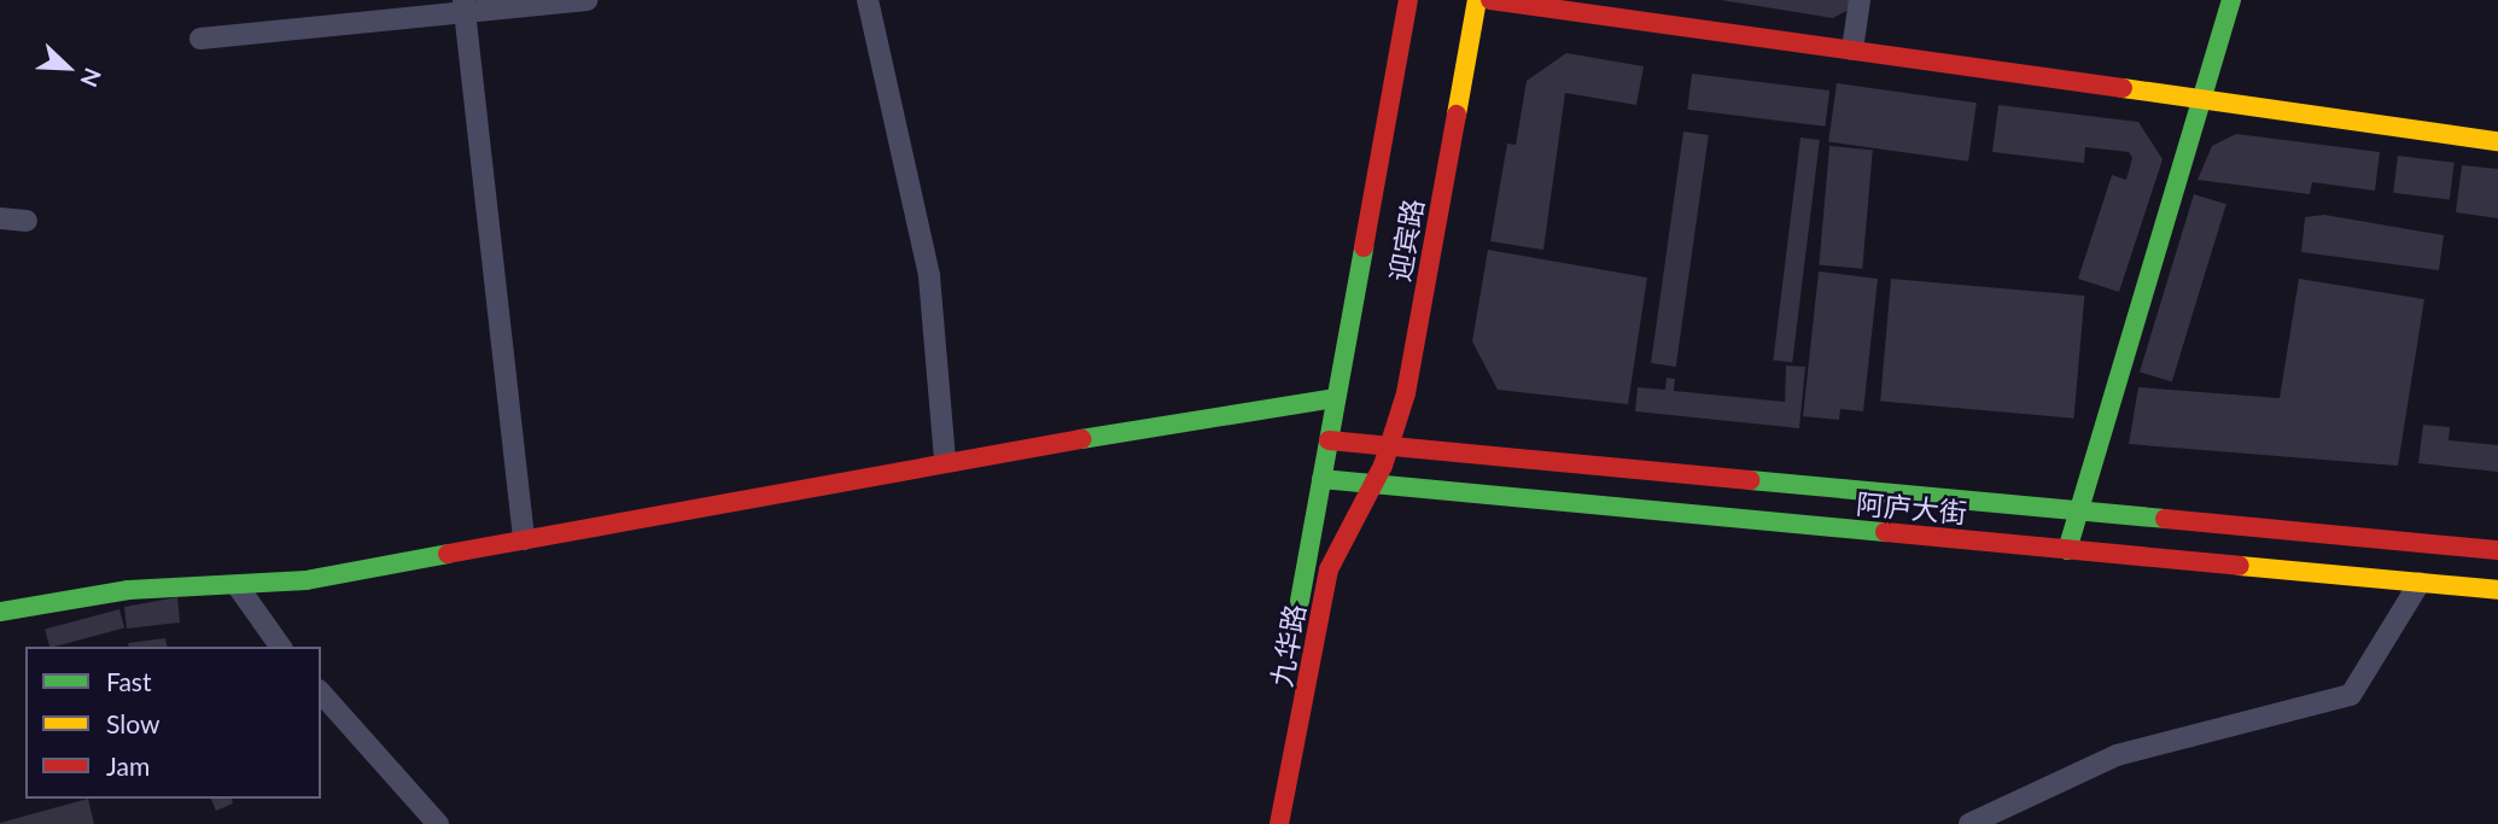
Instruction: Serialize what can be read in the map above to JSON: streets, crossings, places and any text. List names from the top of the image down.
{
  "streets": {
    "main road": ["迎宾路", "阿庐大街", "九华路"]
  },
  "crossings": [
    ["迎宾路", "阿庐大街"],
    ["迎宾路", "九华路"],
    ["阿庐大街", "九华路"]
  ],
  "legend": ["Fast", "Slow", "Jam"],
  "north": "bottom right"
}
